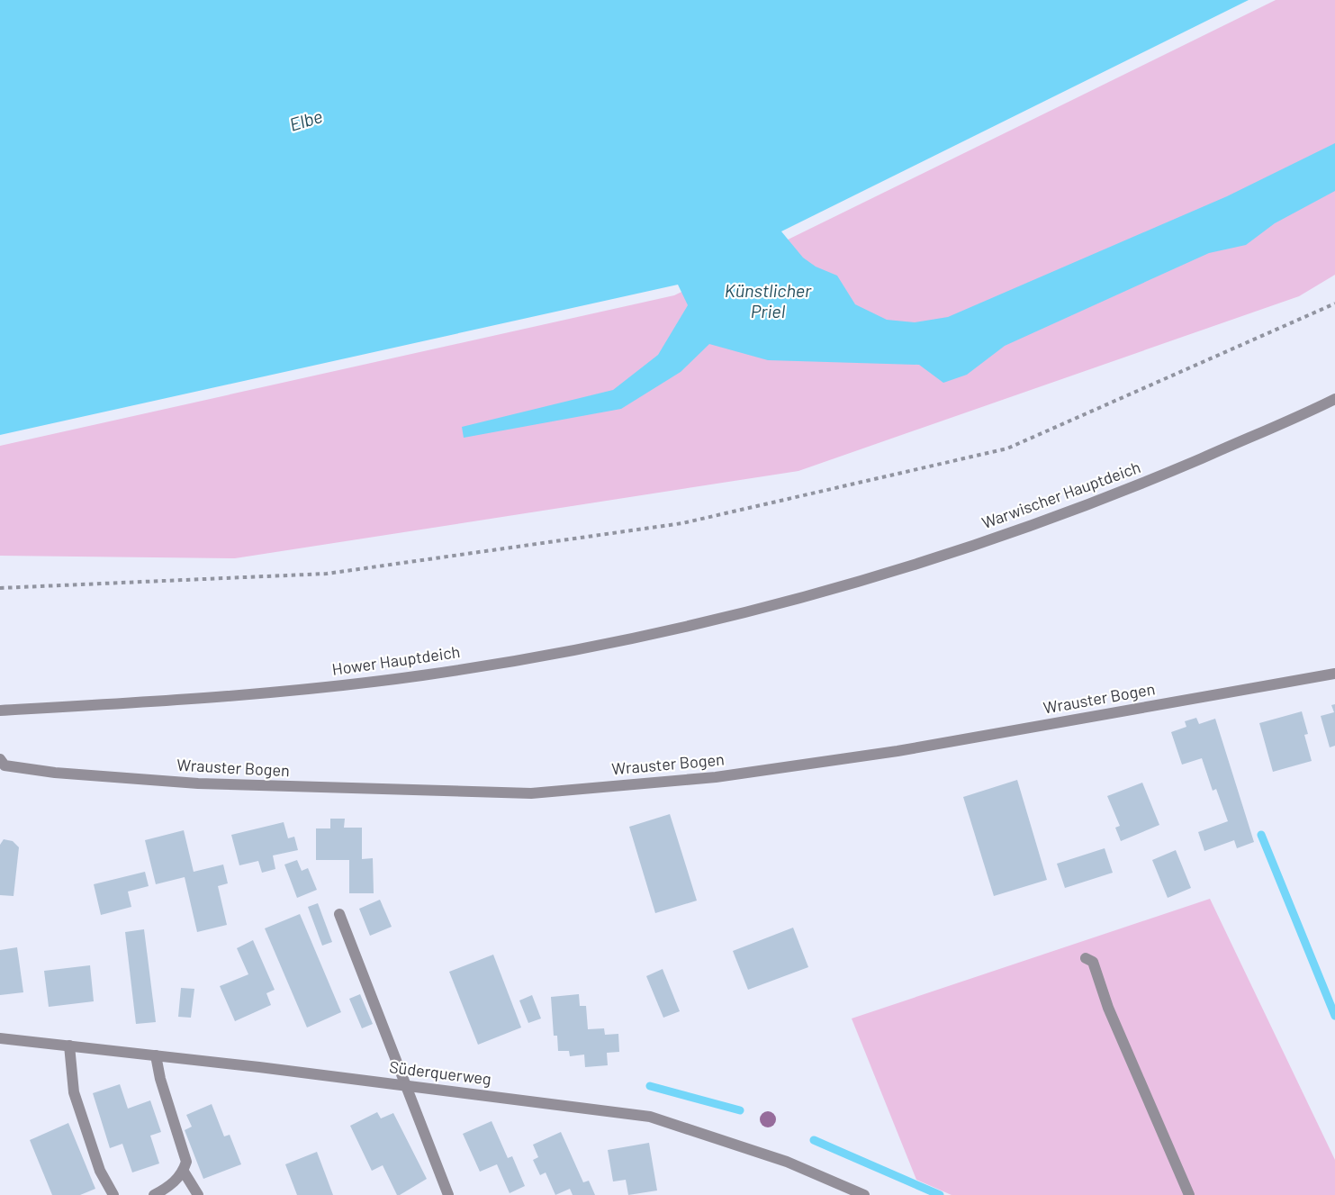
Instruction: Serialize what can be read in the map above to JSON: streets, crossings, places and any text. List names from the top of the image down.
{
  "streets": {
    "street": [
      "Warwischer Hauptdeich",
      "Hower Hauptdeich",
      "Wrauster Bogen",
      "Süderquerweg"
    ]
  },
  "crossings": [
    ["Warwischer Hauptdeich", "Hower Hauptdeich"]
  ],
  "water": ["Elbe", "Künstlicher Priel"]
}
